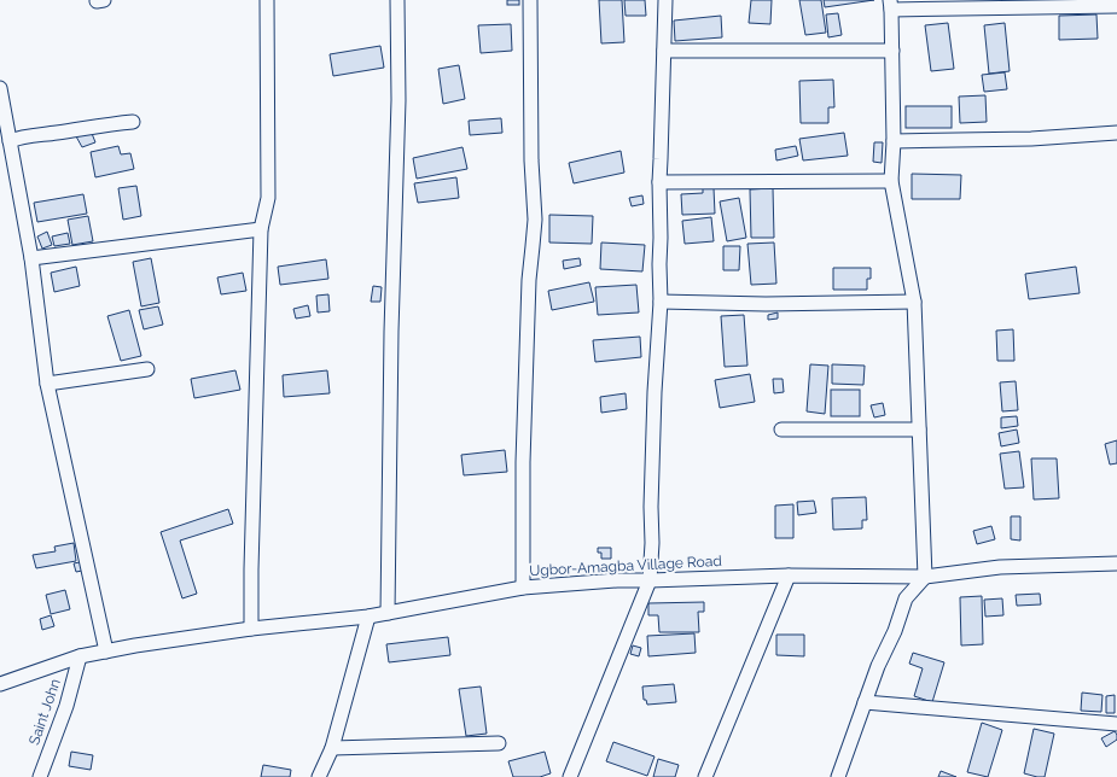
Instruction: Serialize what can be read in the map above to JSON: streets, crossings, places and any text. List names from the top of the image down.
{
  "streets": {
    "street": ["Ugbor-Amagba Village Road", "Saint John"]
  },
  "crossings": [
    ["Ugbor-Amagba Village Road", "Saint John"]
  ]
}
